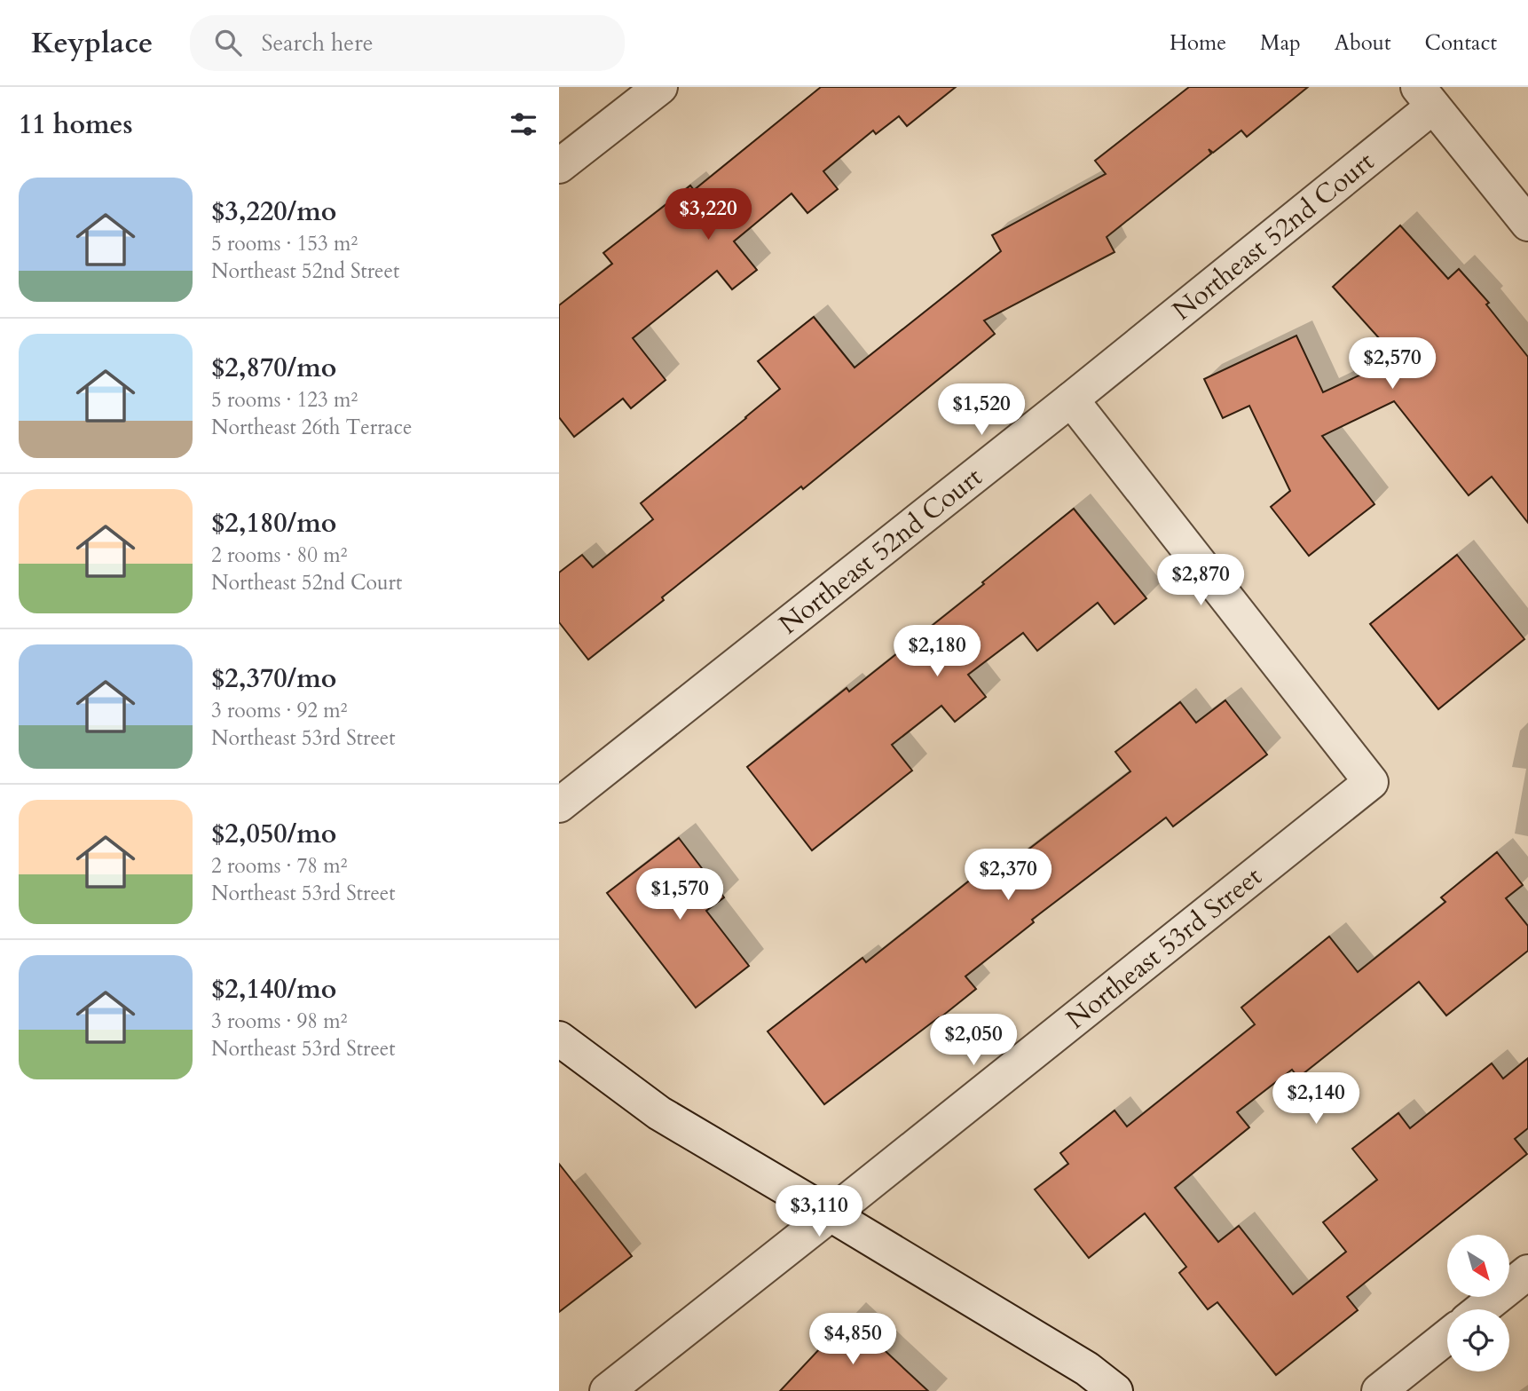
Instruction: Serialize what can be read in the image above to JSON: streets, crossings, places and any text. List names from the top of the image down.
{
  "streets": {
    "street": ["Northeast 52nd Court", "Northeast 53rd Street"]
  },
  "crossings": [
    ["Northeast 52nd Court", "Northeast 53rd Street"]
  ],
  "north": "bottom right",
  "page": {
    "header": "Keyplace",
    "search": "Search here",
    "nav": [
      "Home",
      "Map",
      "About",
      "Contact"
    ],
    "heading": "11 homes",
    "list": [
      {
        "name": "$3,220/mo",
        "note": "5 rooms · 153 m² · Northeast 52nd Street"
      },
      {
        "name": "$2,870/mo",
        "note": "5 rooms · 123 m² · Northeast 26th Terrace"
      },
      {
        "name": "$2,180/mo",
        "note": "2 rooms · 80 m² · Northeast 52nd Court"
      },
      {
        "name": "$2,370/mo",
        "note": "3 rooms · 92 m² · Northeast 53rd Street"
      },
      {
        "name": "$2,050/mo",
        "note": "2 rooms · 78 m² · Northeast 53rd Street"
      },
      {
        "name": "$2,140/mo",
        "note": "3 rooms · 98 m² · Northeast 53rd Street"
      }
    ],
    "price": [
      "$3,220",
      "$2,570",
      "$1,520",
      "$2,870",
      "$2,180",
      "$2,370",
      "$1,570",
      "$2,050",
      "$2,140",
      "$3,110",
      "$4,850"
    ]
  }
}
